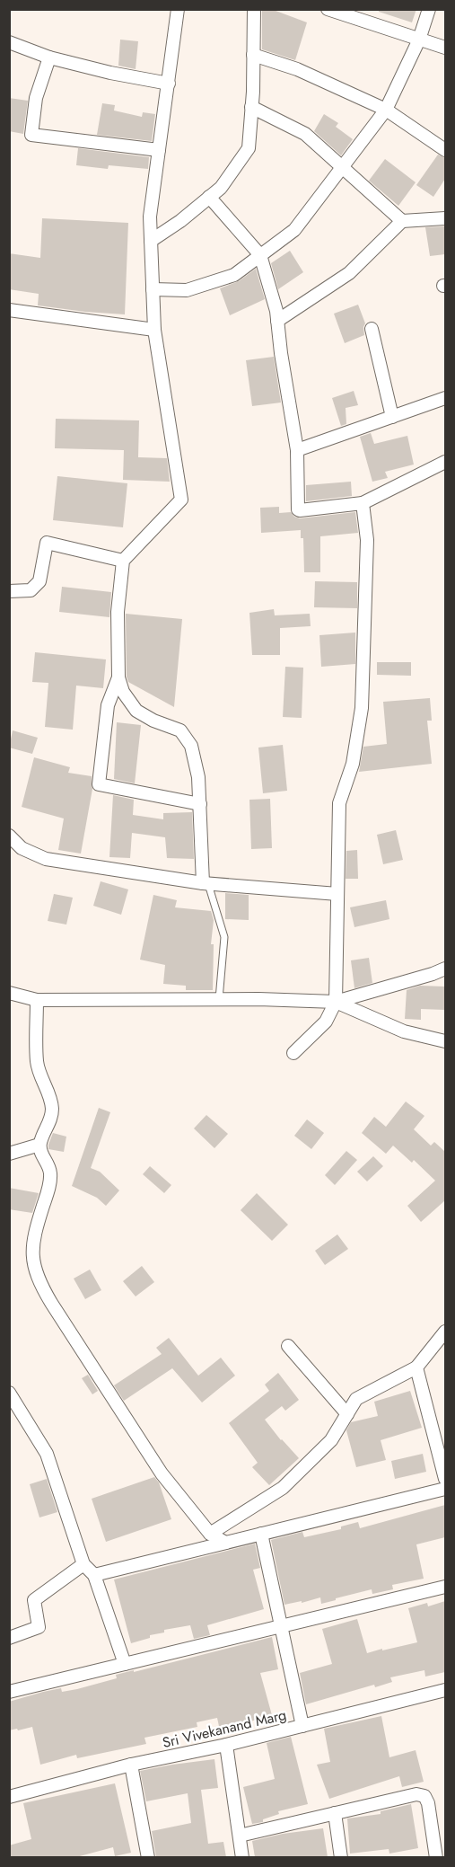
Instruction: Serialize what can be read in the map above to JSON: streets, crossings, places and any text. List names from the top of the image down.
{
  "streets": {
    "street": ["Sri Vivekanand Marg"]
  }
}
